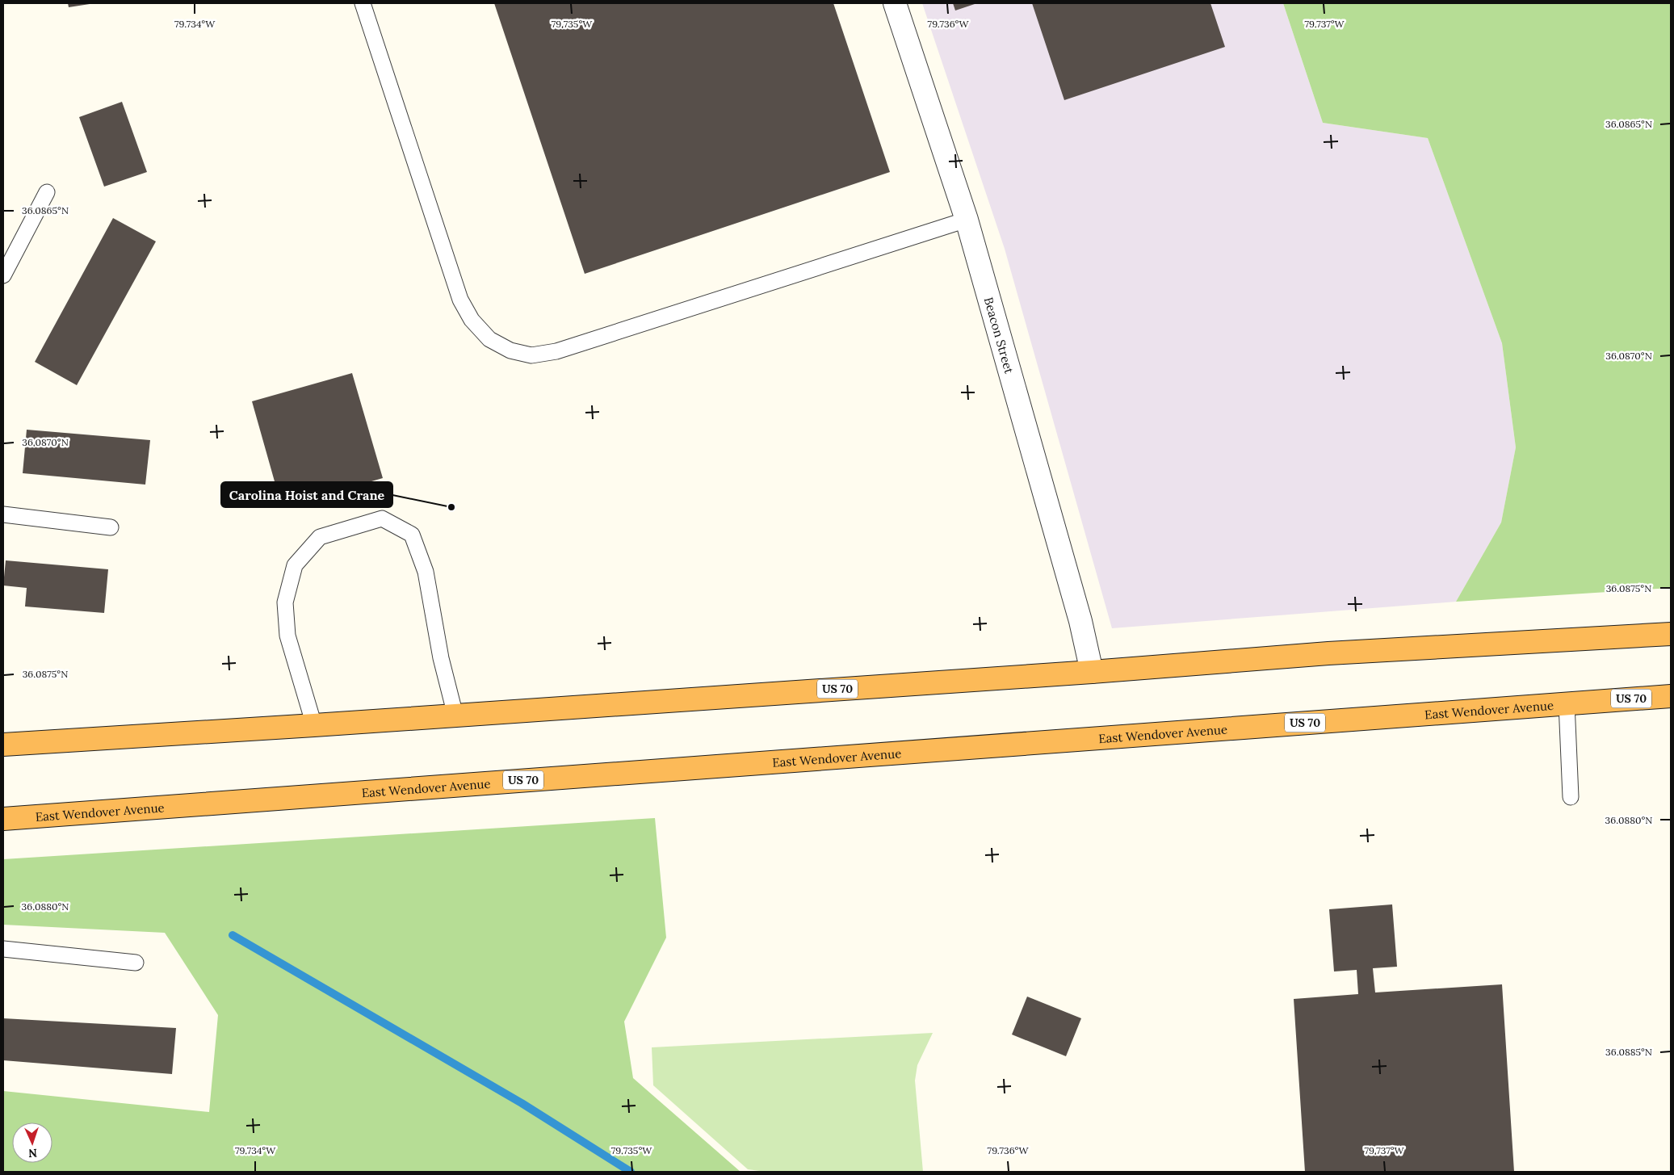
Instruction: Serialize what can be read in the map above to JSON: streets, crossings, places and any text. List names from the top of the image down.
{
  "streets": {
    "highway": ["US 70", "East Wendover Avenue"],
    "street": ["Beacon Street"]
  },
  "crossings": [
    ["Beacon Street", "US 70"]
  ],
  "places": ["Carolina Hoist and Crane"],
  "north": "bottom",
  "coordinates": [
    "79.734°W",
    "79.735°W",
    "79.736°W",
    "79.737°W",
    "36.0865°N",
    "36.0870°N",
    "36.0875°N",
    "36.0880°N",
    "36.0885°N"
  ]
}
